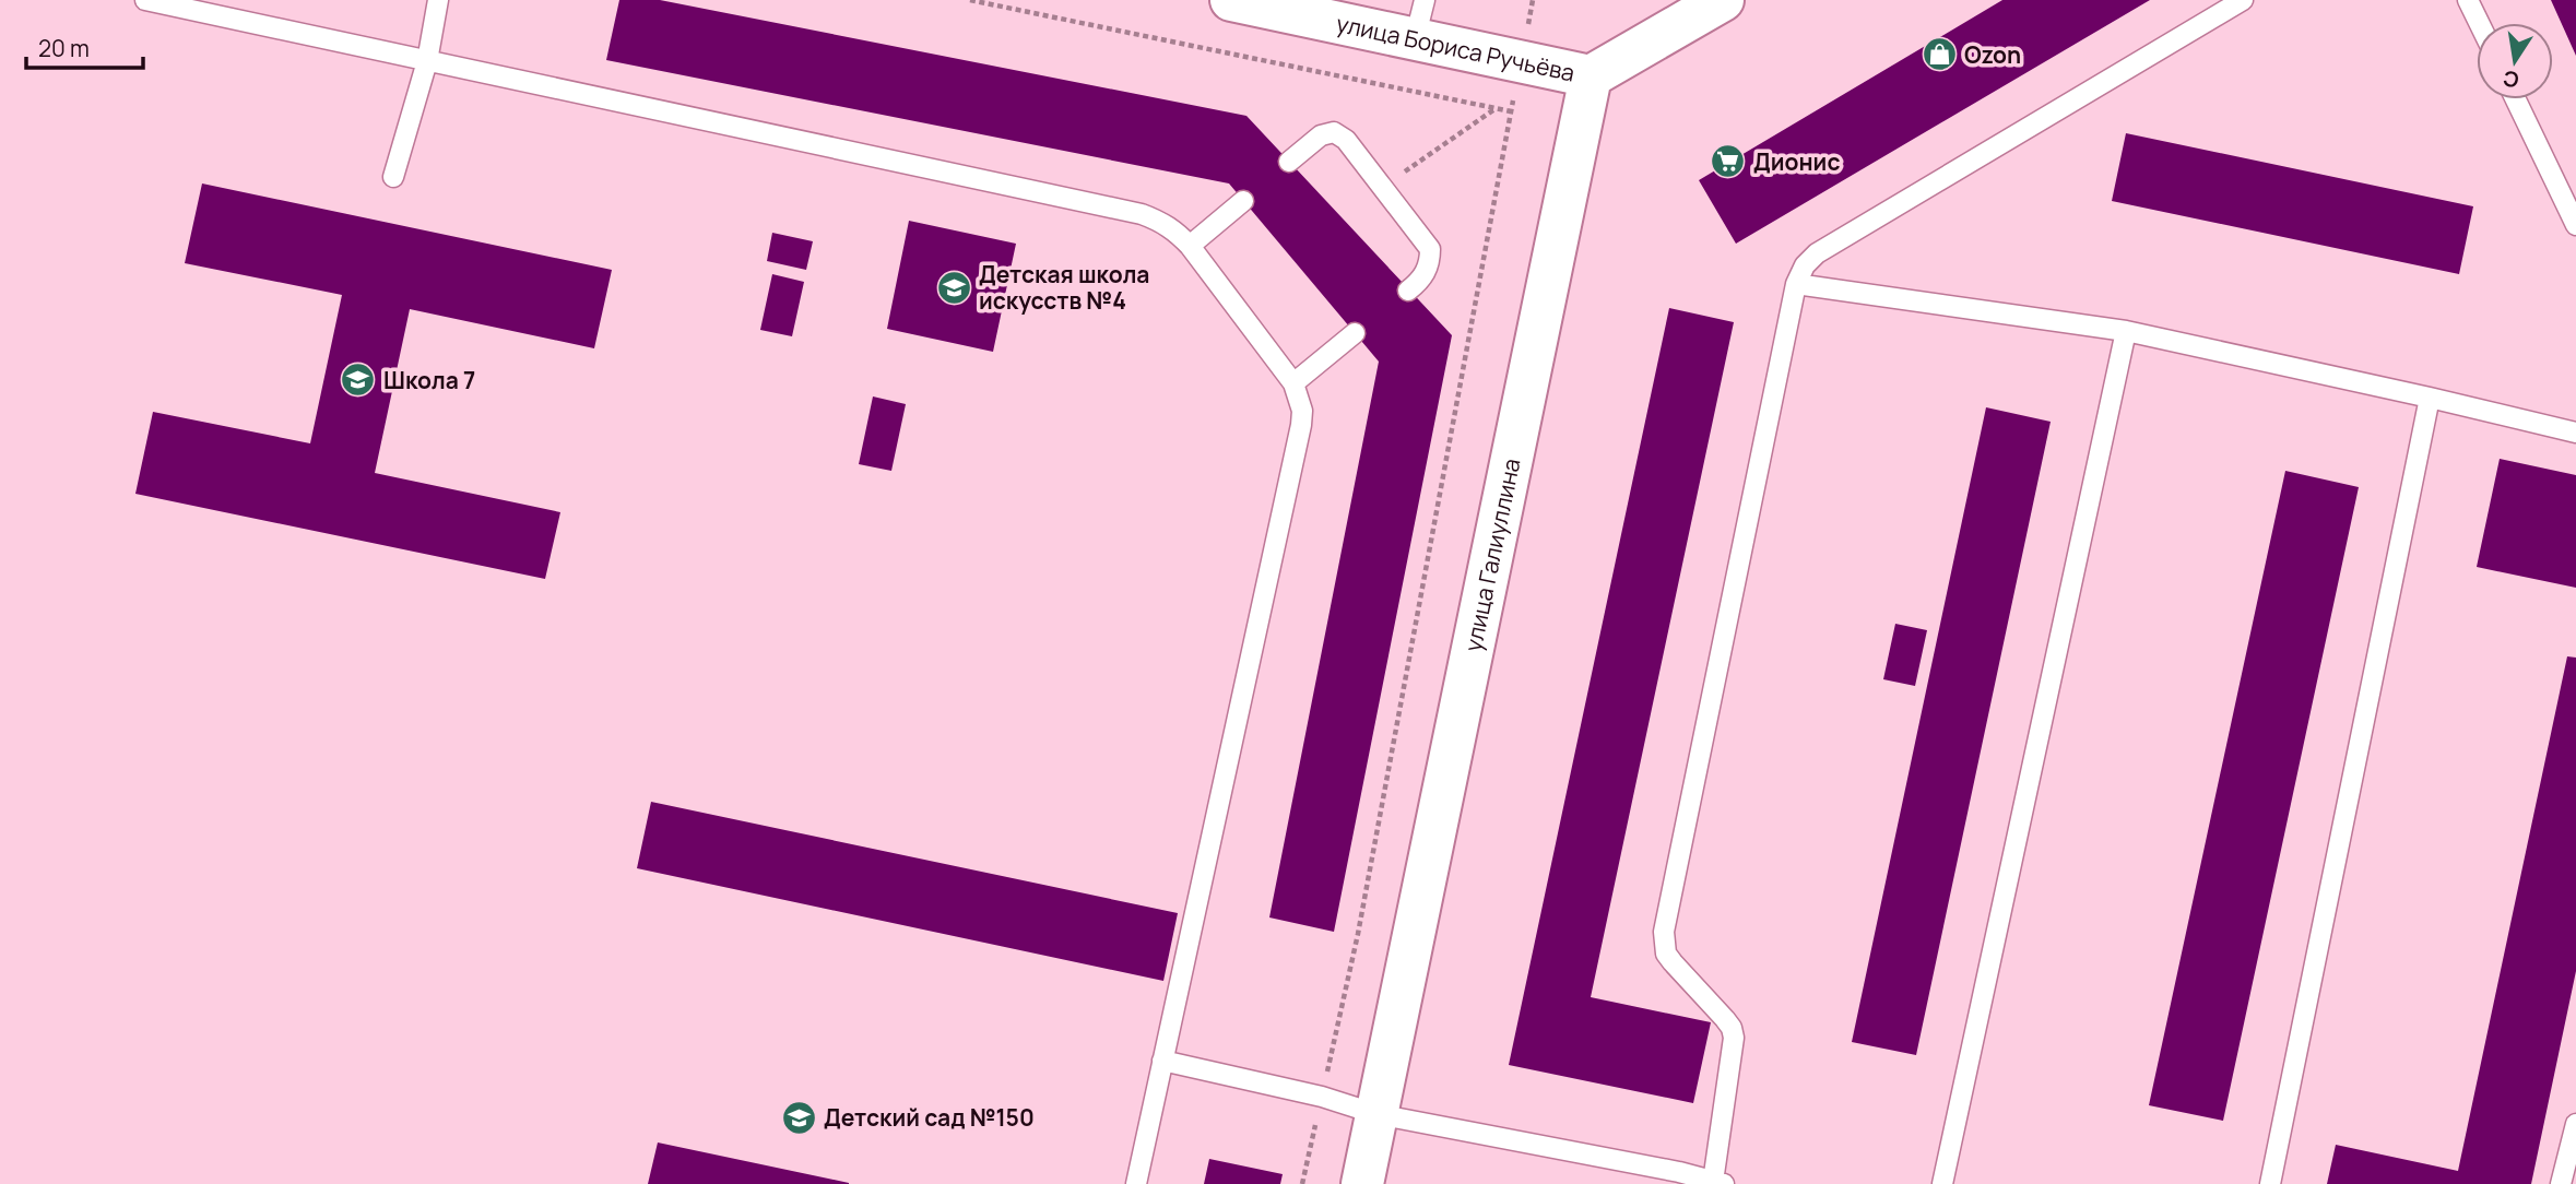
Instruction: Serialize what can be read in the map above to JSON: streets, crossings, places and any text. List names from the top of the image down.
{
  "streets": {
    "street": ["улица Бориса Ручьёва", "улица Галиуллина"]
  },
  "crossings": [
    ["улица Бориса Ручьёва", "улица Галиуллина"]
  ],
  "places": {
    "shop": ["Ozon"],
    "supermarket": ["Дионис"],
    "school or university": ["Детская школа искусств №4", "Школа 7", "Детский сад №150"]
  },
  "scale_bar": "20 m",
  "north": "bottom"
}
